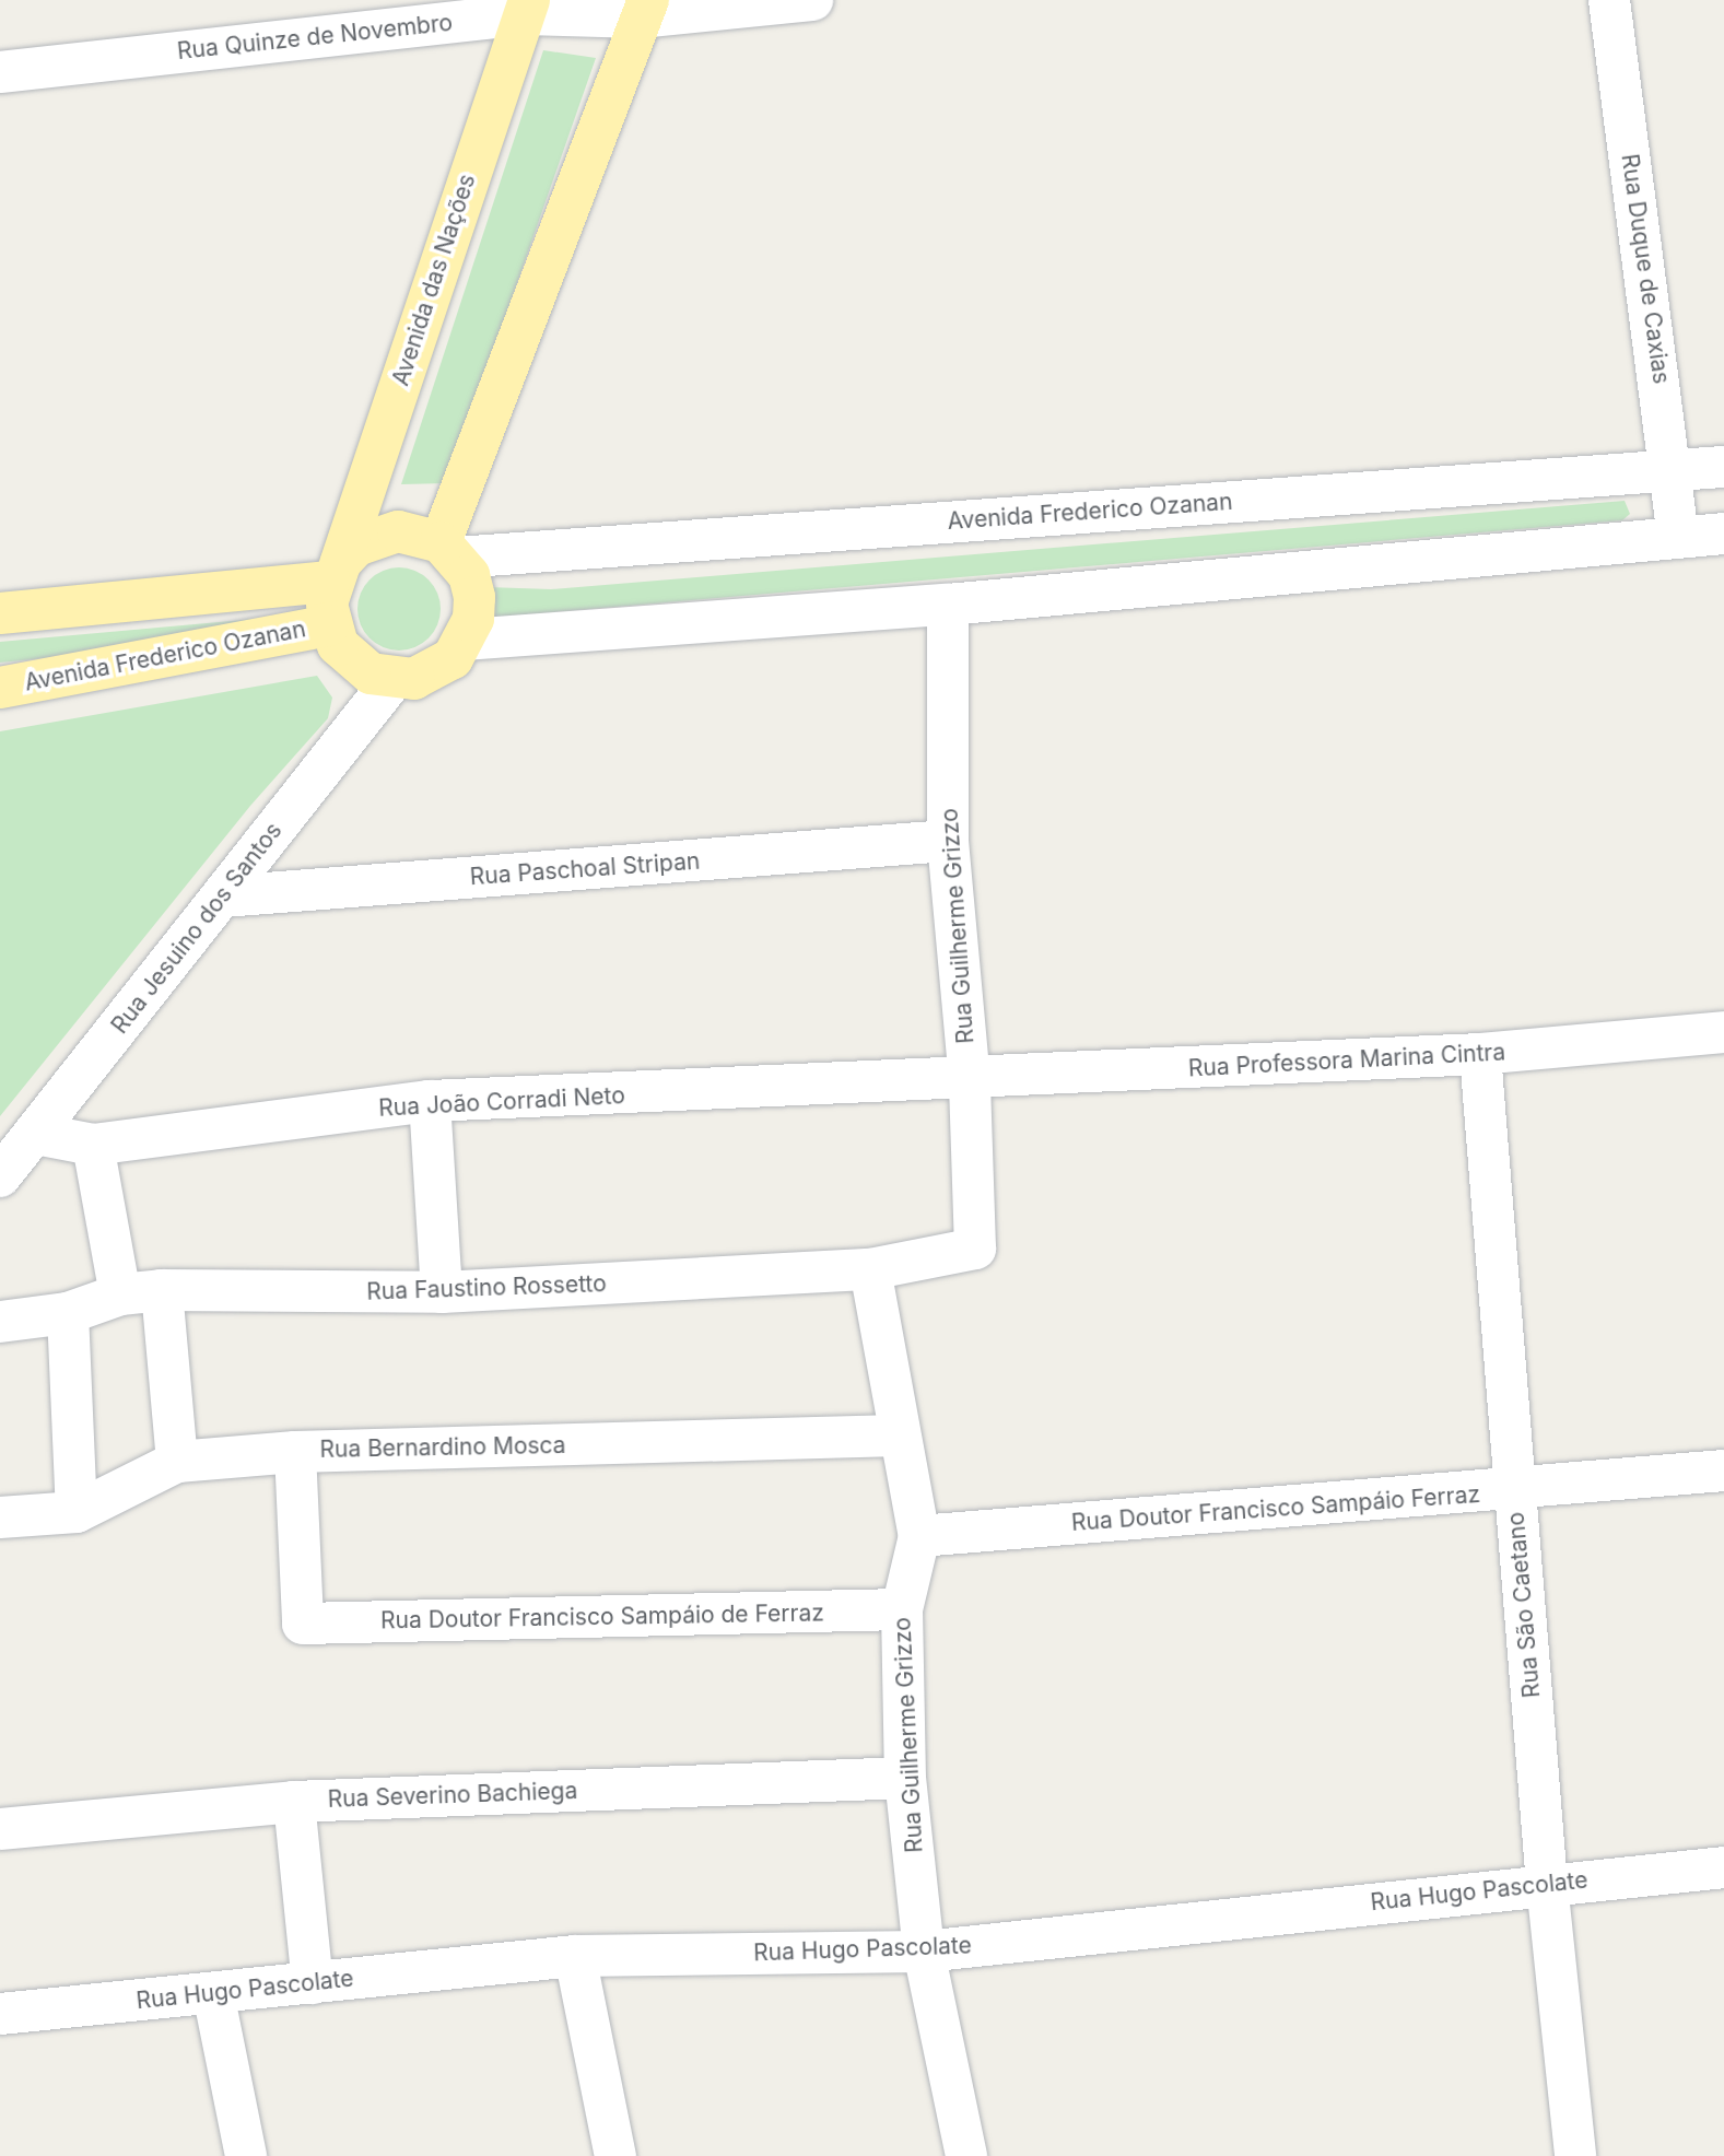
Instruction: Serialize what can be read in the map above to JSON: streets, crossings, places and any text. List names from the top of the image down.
{
  "streets": {
    "main road": ["Avenida das Nações", "Avenida Frederico Ozanan"],
    "street": [
      "Rua Quinze de Novembro",
      "Rua Duque de Caxias",
      "Rua Paschoal Stripan",
      "Rua Guilherme Grizzo",
      "Rua Jesuino dos Santos",
      "Rua Professora Marina Cintra",
      "Rua João Corradi Neto",
      "Rua Faustino Rossetto",
      "Rua Bernardino Mosca",
      "Rua Doutor Francisco Sampáio Ferraz",
      "Rua São Caetano",
      "Rua Doutor Francisco Sampáio de Ferraz",
      "Rua Severino Bachiega",
      "Rua Hugo Pascolate"
    ]
  },
  "crossings": [
    ["Rua Quinze de Novembro", "Avenida das Nações"],
    ["Rua Duque de Caxias", "Avenida Frederico Ozanan"],
    ["Avenida das Nações", "Avenida Frederico Ozanan"],
    ["Avenida das Nações", "Rua Jesuino dos Santos"],
    ["Avenida Frederico Ozanan", "Rua Jesuino dos Santos"],
    ["Rua Paschoal Stripan", "Rua Guilherme Grizzo"],
    ["Rua Paschoal Stripan", "Rua Jesuino dos Santos"],
    ["Rua Guilherme Grizzo", "Rua Professora Marina Cintra"],
    ["Rua Guilherme Grizzo", "Rua João Corradi Neto"],
    ["Rua Guilherme Grizzo", "Rua Faustino Rossetto"],
    ["Rua Guilherme Grizzo", "Rua Bernardino Mosca"],
    ["Rua Guilherme Grizzo", "Rua Doutor Francisco Sampáio Ferraz"],
    ["Rua Guilherme Grizzo", "Rua Doutor Francisco Sampáio de Ferraz"],
    ["Rua Guilherme Grizzo", "Rua Severino Bachiega"],
    ["Rua Guilherme Grizzo", "Rua Hugo Pascolate"],
    ["Rua Jesuino dos Santos", "Rua João Corradi Neto"],
    ["Rua Professora Marina Cintra", "Rua João Corradi Neto"],
    ["Rua Professora Marina Cintra", "Rua São Caetano"],
    ["Rua Bernardino Mosca", "Rua Doutor Francisco Sampáio de Ferraz"],
    ["Rua Doutor Francisco Sampáio Ferraz", "Rua São Caetano"],
    ["Rua São Caetano", "Rua Hugo Pascolate"]
  ]
}
